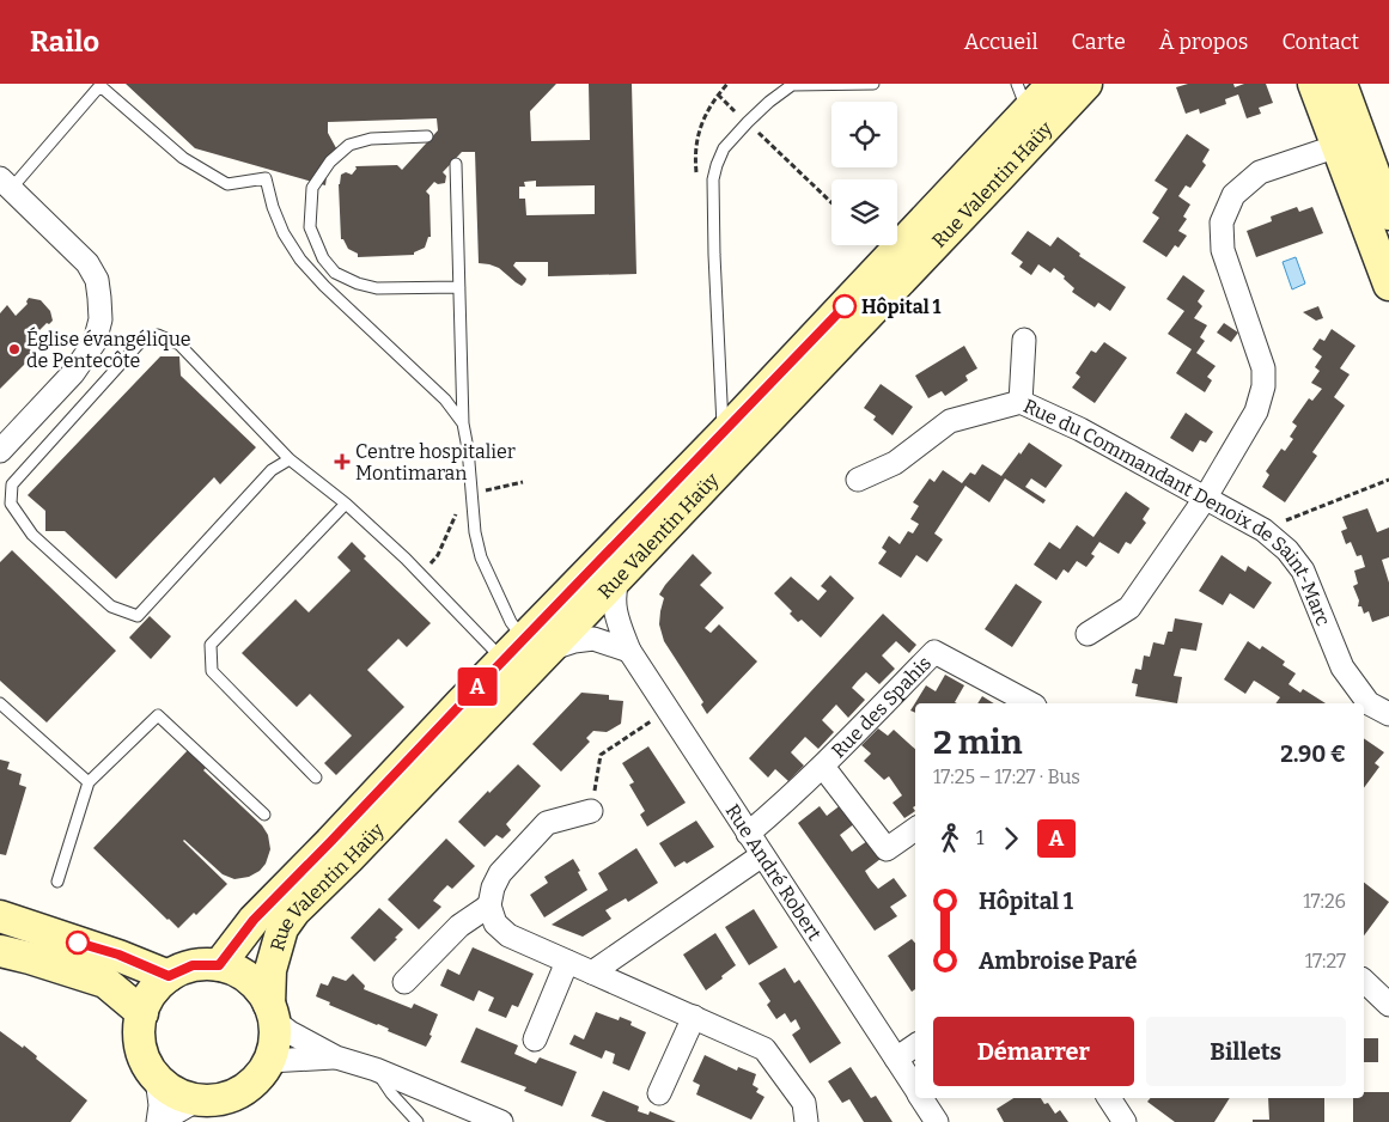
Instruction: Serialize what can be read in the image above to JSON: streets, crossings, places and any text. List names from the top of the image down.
{
  "streets": {
    "street": [
      "Rue Valentin Haüy",
      "Rue du Commandant Denoix de Saint-Marc",
      "Rue des Spahis",
      "Rue André Robert"
    ]
  },
  "crossings": [
    ["Rue Valentin Haüy", "Rue André Robert"],
    ["Rue des Spahis", "Rue André Robert"]
  ],
  "places": {
    "other": ["Hôpital 1", "Église évangélique de Pentecôte"],
    "health": ["Centre hospitalier Montimaran"]
  },
  "lines": ["bus line A"],
  "page": {
    "header": "Railo",
    "nav": [
      "Accueil",
      "Carte",
      "À propos",
      "Contact"
    ],
    "on_map": "A",
    "heading": ["2 min", "17:25 – 17:27 · Bus", "2.90 €"],
    "legs": ["1", "A"],
    "list": [
      {
        "name": "Hôpital 1",
        "value": "17:26"
      },
      {
        "name": "Ambroise Paré",
        "value": "17:27"
      }
    ],
    "buttons": ["Démarrer", "Billets"]
  }
}
